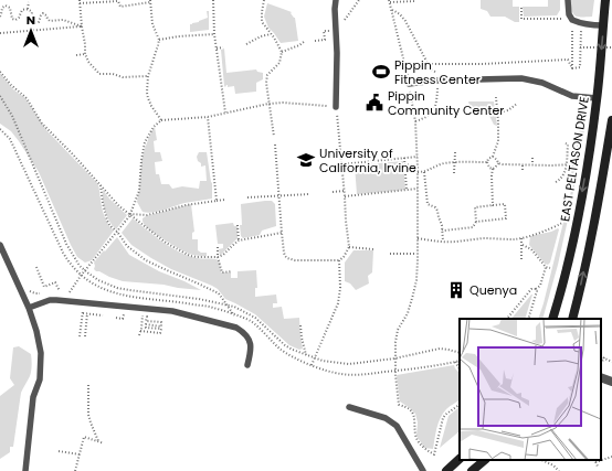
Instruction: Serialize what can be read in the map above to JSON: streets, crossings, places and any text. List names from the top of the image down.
{
  "streets": {
    "main road": ["EAST PELTASON DRIVE"]
  },
  "places": {
    "sports": ["Pippin Fitness Center"],
    "public building": ["Pippin Community Center"],
    "school or university": ["University of California, Irvine"],
    "building": ["Quenya"]
  },
  "north": "top"
}
